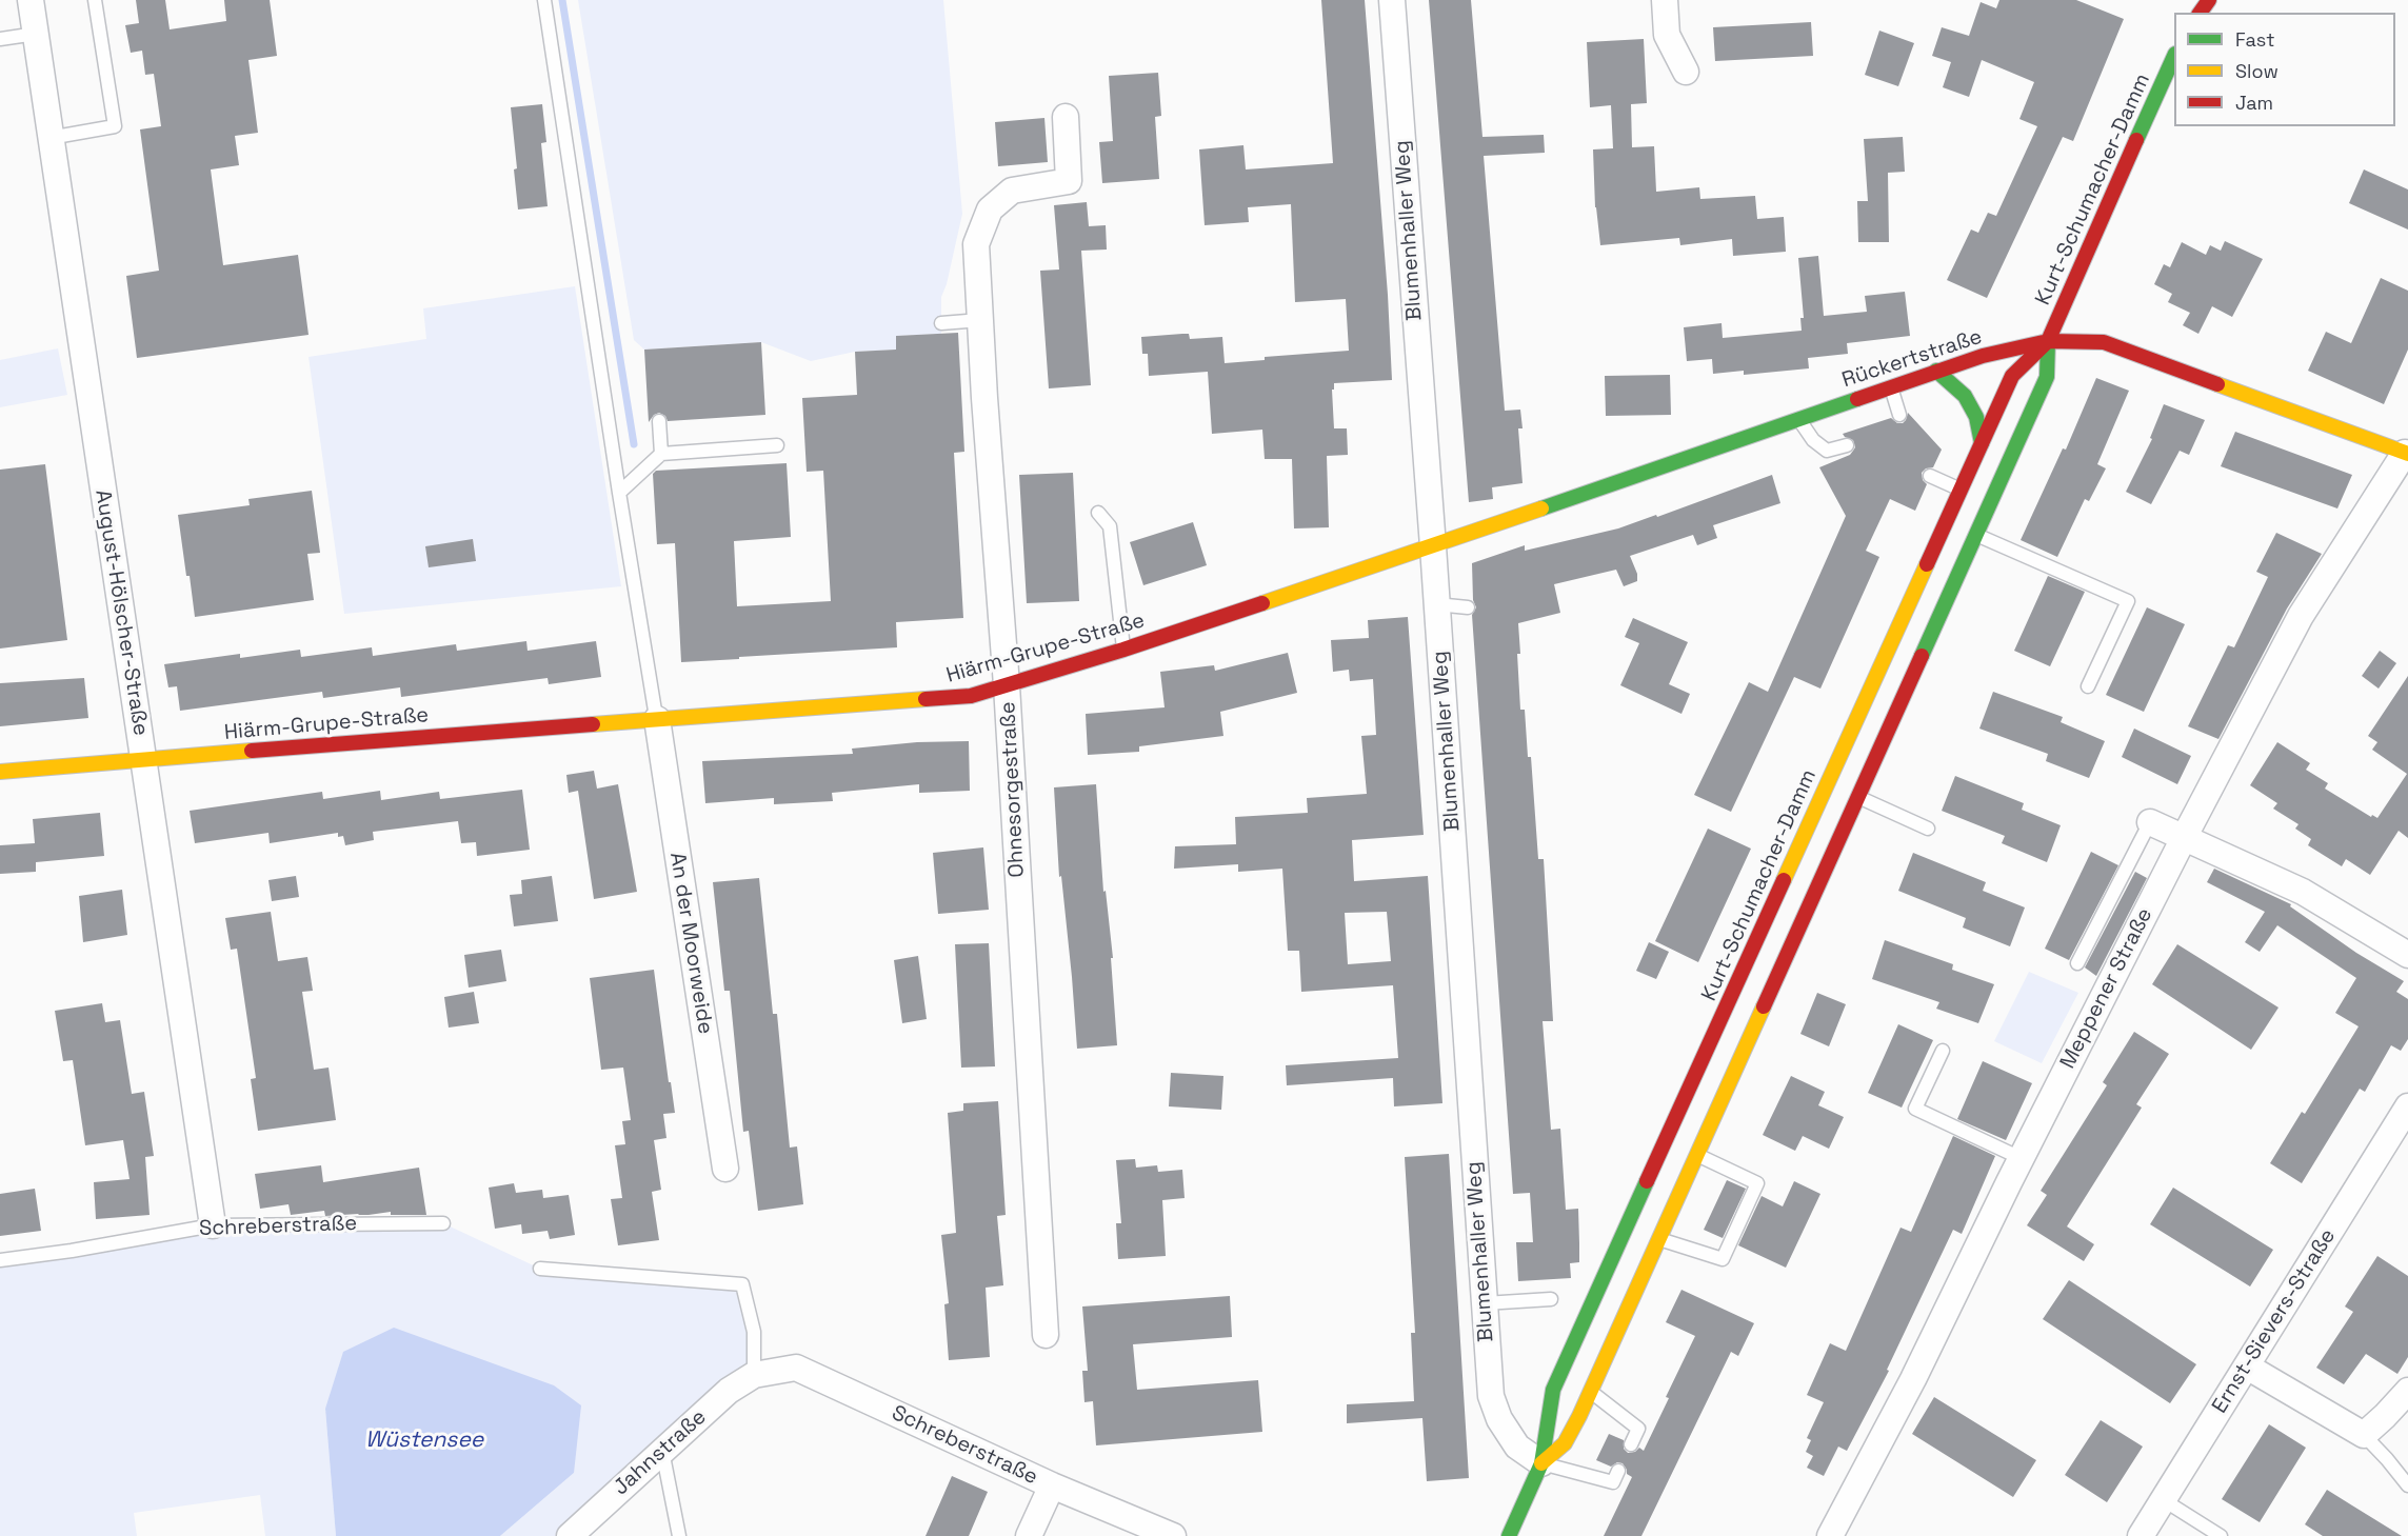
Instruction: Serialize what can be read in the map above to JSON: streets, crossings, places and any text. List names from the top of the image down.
{
  "streets": {
    "main road": ["Kurt-Schumacher-Damm", "Rückertstraße", "Hiärm-Grupe-Straße"],
    "street": [
      "Blumenhaller Weg",
      "August-Hölscher-Straße",
      "Ohnesorgestraße",
      "An der Moorweide",
      "Meppener Straße",
      "Schreberstraße",
      "Ernst-Sievers-Straße",
      "Jahnstraße"
    ]
  },
  "crossings": [
    ["Kurt-Schumacher-Damm", "Blumenhaller Weg"],
    ["Kurt-Schumacher-Damm", "Rückertstraße"],
    ["Blumenhaller Weg", "Rückertstraße"],
    ["Blumenhaller Weg", "Hiärm-Grupe-Straße"],
    ["Rückertstraße", "Hiärm-Grupe-Straße"],
    ["Rückertstraße", "Meppener Straße"],
    ["August-Hölscher-Straße", "Hiärm-Grupe-Straße"],
    ["August-Hölscher-Straße", "Schreberstraße"],
    ["Hiärm-Grupe-Straße", "Ohnesorgestraße"],
    ["Hiärm-Grupe-Straße", "An der Moorweide"],
    ["Schreberstraße", "Jahnstraße"]
  ],
  "water": ["Wüstensee"],
  "legend": ["Fast", "Slow", "Jam"]
}
